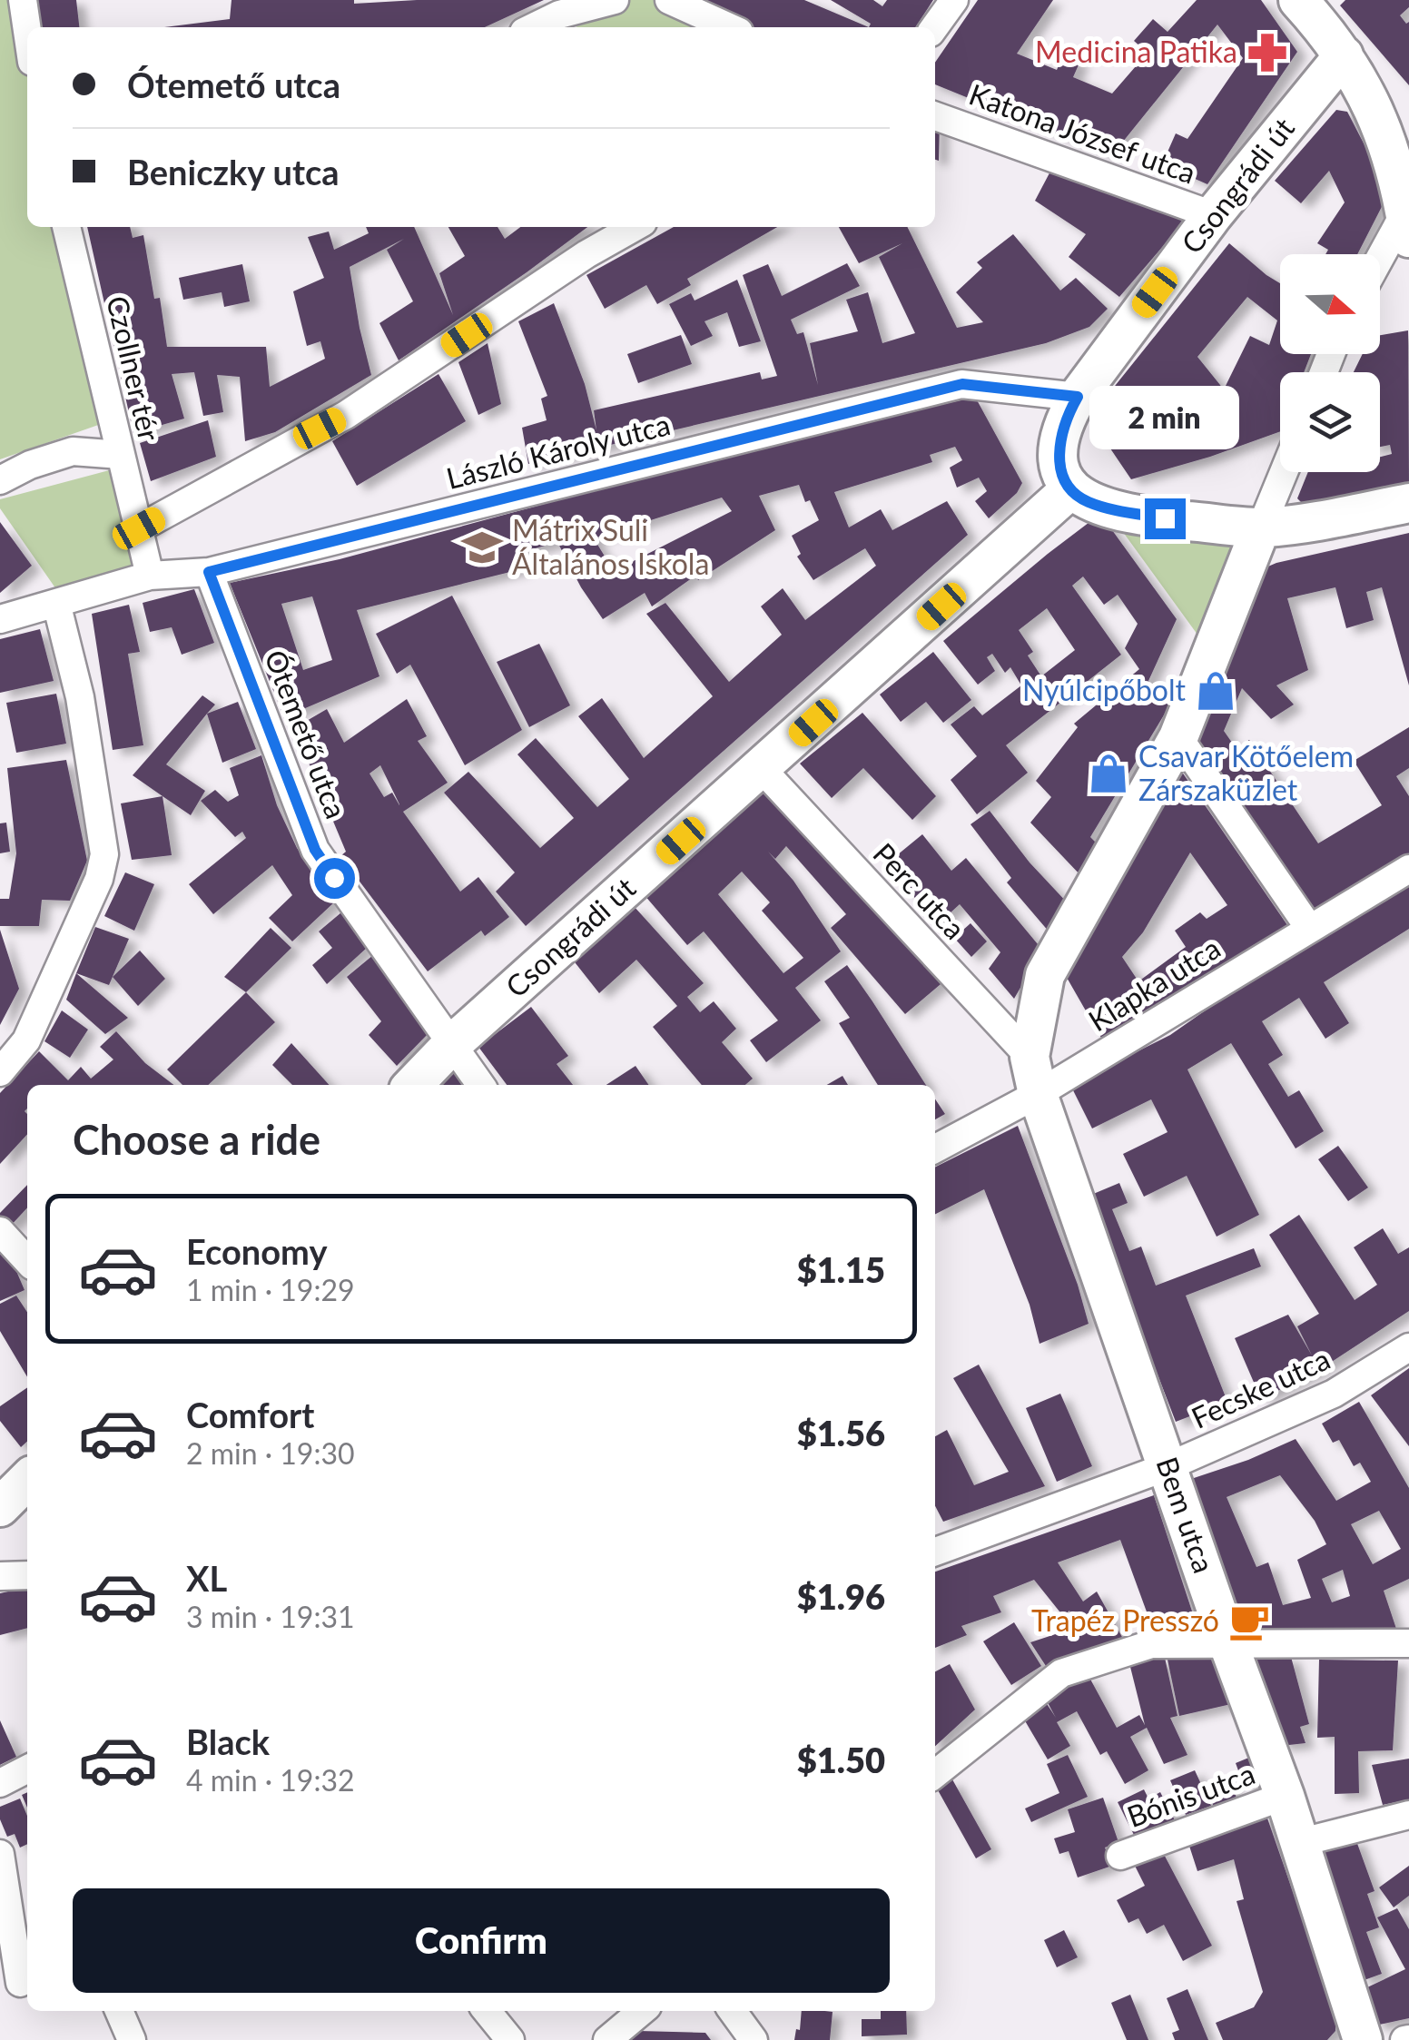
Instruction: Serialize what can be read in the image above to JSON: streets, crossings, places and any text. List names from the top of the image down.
{
  "streets": {
    "street": [
      "Katona József utca",
      "Csongrádi út",
      "Czollner tér",
      "László Károly utca",
      "Ótemető utca",
      "Perc utca",
      "Klapka utca",
      "Fecske utca",
      "Bem utca",
      "Bónis utca"
    ]
  },
  "crossings": [
    ["Katona József utca", "Csongrádi út"],
    ["Csongrádi út", "László Károly utca"],
    ["Csongrádi út", "Ótemető utca"],
    ["Csongrádi út", "Perc utca"],
    ["Czollner tér", "László Károly utca"],
    ["László Károly utca", "Ótemető utca"],
    ["Perc utca", "Klapka utca"],
    ["Perc utca", "Bem utca"],
    ["Klapka utca", "Bem utca"],
    ["Fecske utca", "Bem utca"],
    ["Bem utca", "Bónis utca"]
  ],
  "places": {
    "pharmacy": ["Medicina Patika"],
    "school or university": ["Mátrix Suli Általános Iskola"],
    "shop": ["Nyúlcipőbolt", "Csavar Kötőelem Zárszaküzlet"],
    "cafe": ["Trapéz Presszó"]
  },
  "north": "right",
  "page": {
    "banner": ["Ótemető utca", "Beniczky utca"],
    "bubble": "2 min",
    "heading": "Choose a ride",
    "list": [
      {
        "name": "Economy",
        "note": "1 min · 19:29",
        "value": "$1.15"
      },
      {
        "name": "Comfort",
        "note": "2 min · 19:30",
        "value": "$1.56"
      },
      {
        "name": "XL",
        "note": "3 min · 19:31",
        "value": "$1.96"
      },
      {
        "name": "Black",
        "note": "4 min · 19:32",
        "value": "$1.50"
      }
    ],
    "buttons": "Confirm"
  }
}
